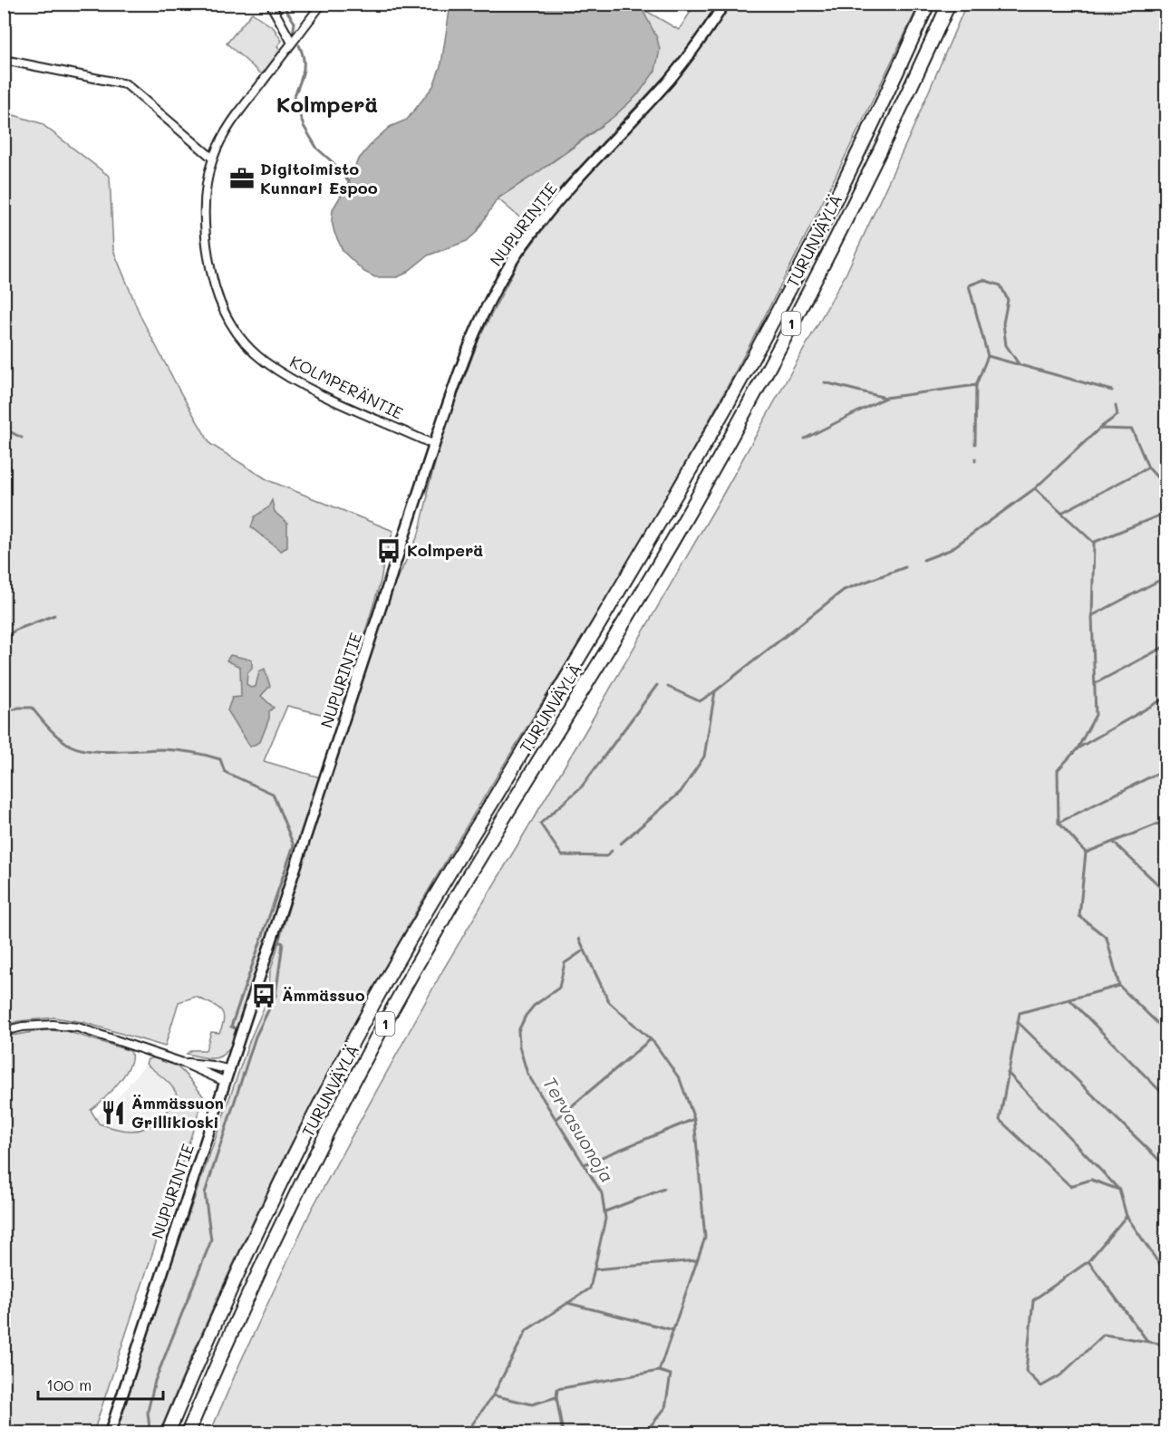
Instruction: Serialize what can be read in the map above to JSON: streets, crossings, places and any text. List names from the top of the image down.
{
  "streets": {
    "highway": ["TURUNVÄYLÄ", "1"],
    "main road": ["NUPURINTIE"],
    "street": ["KOLMPERÄNTIE"]
  },
  "crossings": [
    ["NUPURINTIE", "KOLMPERÄNTIE"]
  ],
  "districts": ["Kolmperä"],
  "water": ["Tervasuonoja"],
  "places": {
    "office": ["Digitoimisto Kunnari Espoo"],
    "bus stop": ["Kolmperä", "Ämmässuo"],
    "restaurant": ["Ämmässuon Grillikioski"]
  },
  "scale_bar": "100 m"
}
